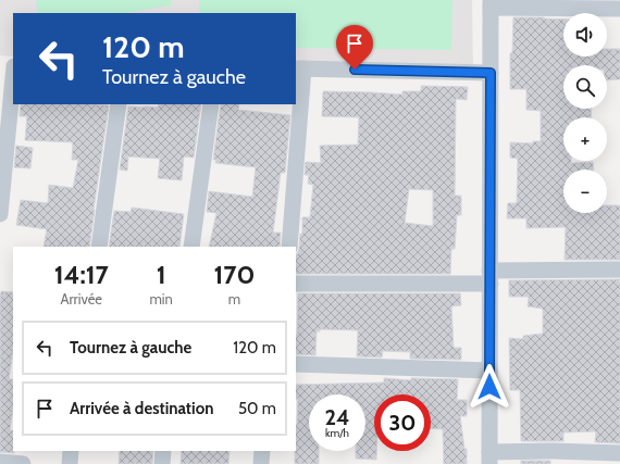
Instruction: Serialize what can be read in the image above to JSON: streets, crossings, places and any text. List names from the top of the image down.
{
  "page": {
    "map_buttons": ["+", "−"],
    "turn": ["120 m", "Tournez à gauche"],
    "eta": [
      "14:17",
      "Arrivée",
      "1",
      "min",
      "170",
      "m"
    ],
    "list": [
      {
        "name": "Tournez à gauche",
        "value": "120 m"
      },
      {
        "name": "Arrivée à destination",
        "value": "50 m"
      }
    ],
    "speed": "24 km/h",
    "limit": "30"
  }
}
